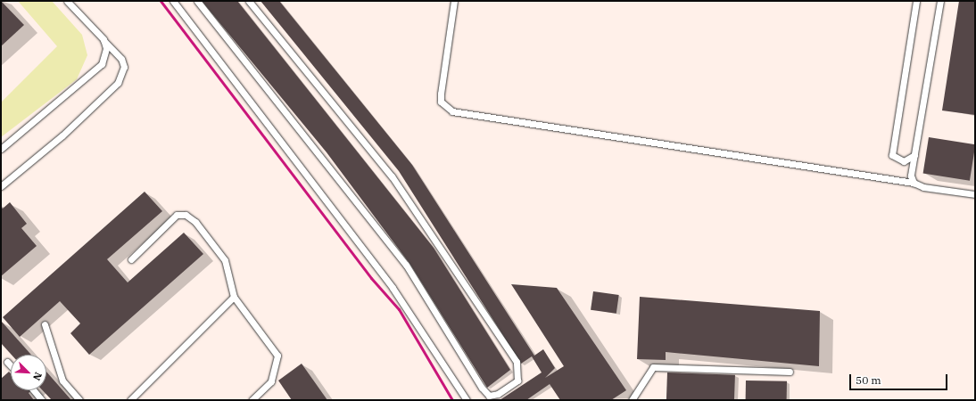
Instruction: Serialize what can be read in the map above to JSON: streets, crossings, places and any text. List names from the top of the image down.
{
  "scale_bar": "50 m",
  "north": "bottom right"
}
